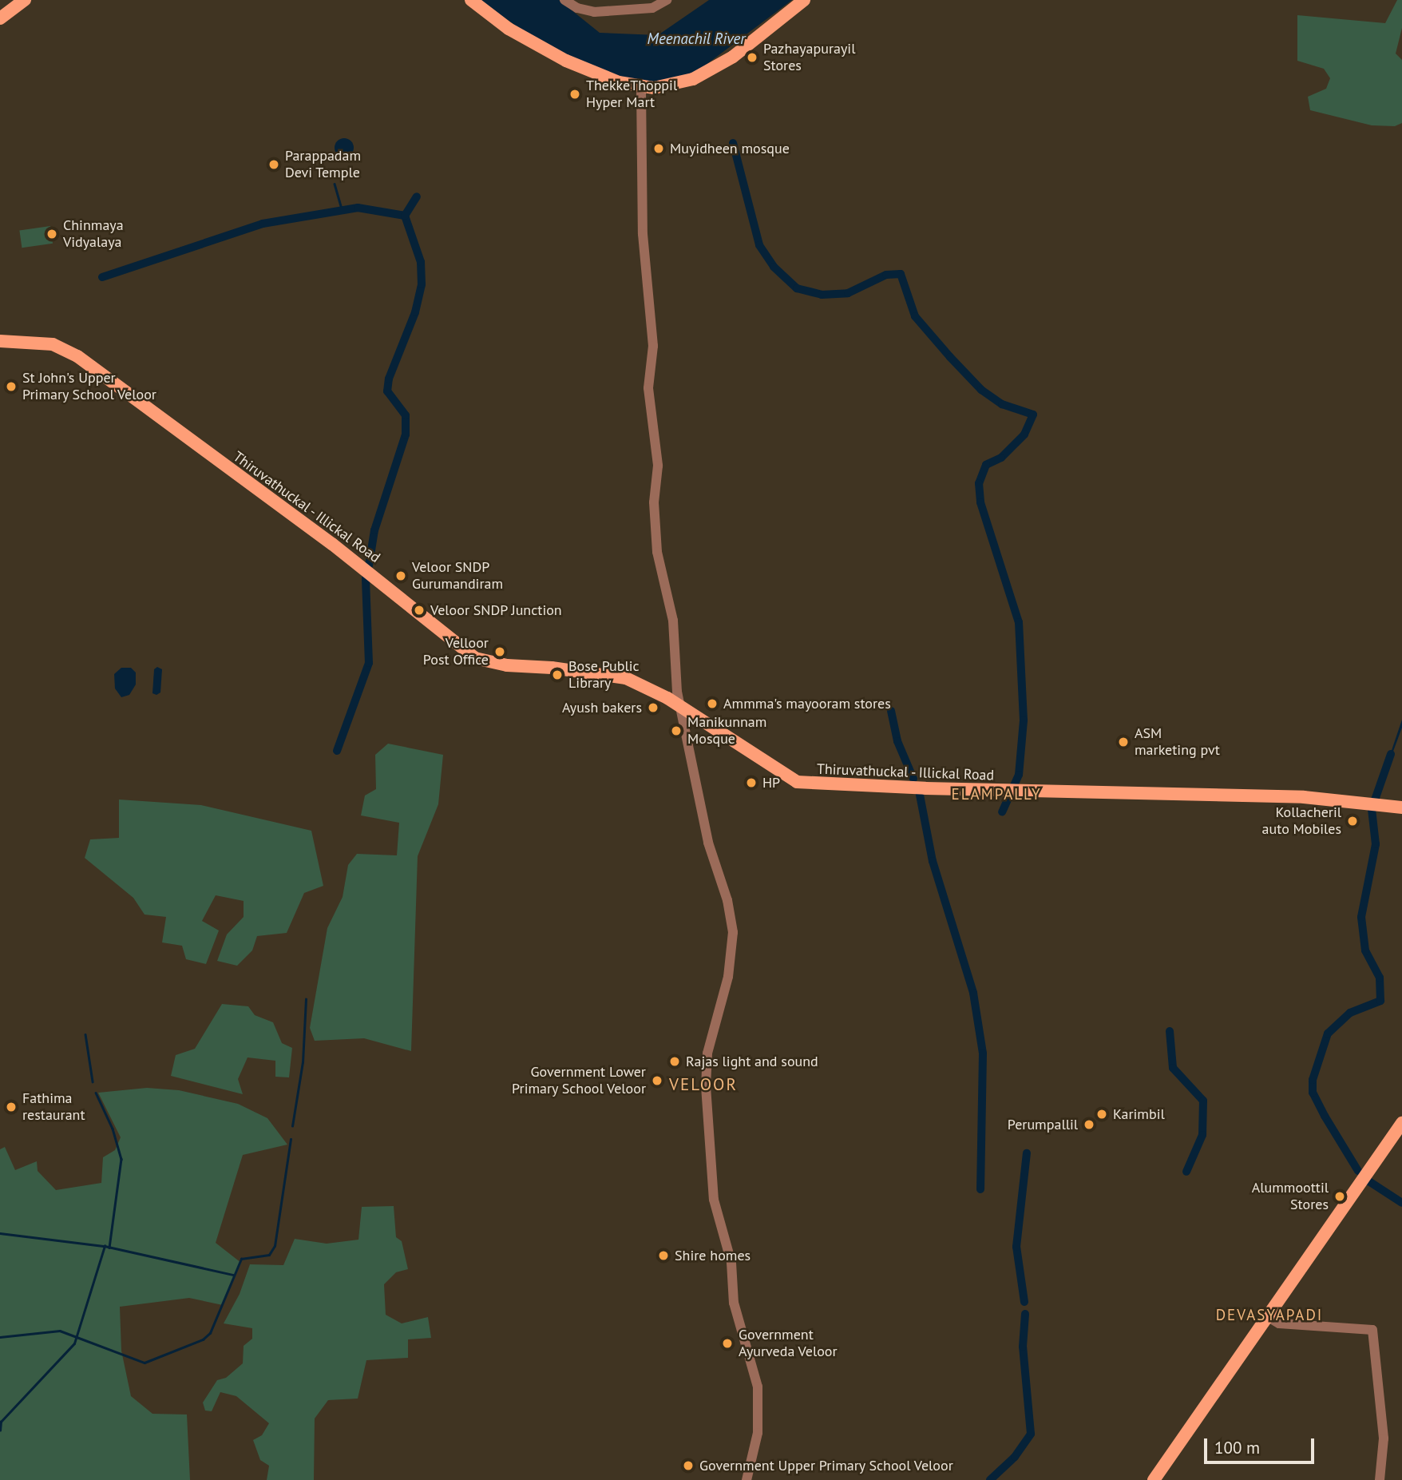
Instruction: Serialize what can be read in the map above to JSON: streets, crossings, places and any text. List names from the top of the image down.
{
  "streets": {
    "main road": ["Thiruvathuckal - Illickal Road"]
  },
  "districts": ["ELAMPALLY", "VELOOR", "DEVASYAPADI"],
  "water": ["Meenachil River"],
  "places": [
    "Pazhayapurayil Stores",
    "ThekkeThoppil Hyper Mart",
    "Muyidheen mosque",
    "Parappadam Devi Temple",
    "Chinmaya Vidyalaya",
    "St John's Upper Primary School Veloor",
    "Veloor SNDP Gurumandiram",
    "Veloor SNDP Junction",
    "Velloor Post Office",
    "Bose Public Library",
    "Ammma's mayooram stores",
    "Ayush bakers",
    "Manikunnam Mosque",
    "ASM marketing pvt",
    "HP",
    "Kollacheril auto Mobiles",
    "Rajas light and sound",
    "Government Lower Primary School Veloor",
    "Fathima restaurant",
    "Karimbil",
    "Perumpallil",
    "Alummoottil Stores",
    "Shire homes",
    "Government Ayurveda Veloor",
    "Government Upper Primary School Veloor"
  ],
  "scale_bar": "100 m"
}
